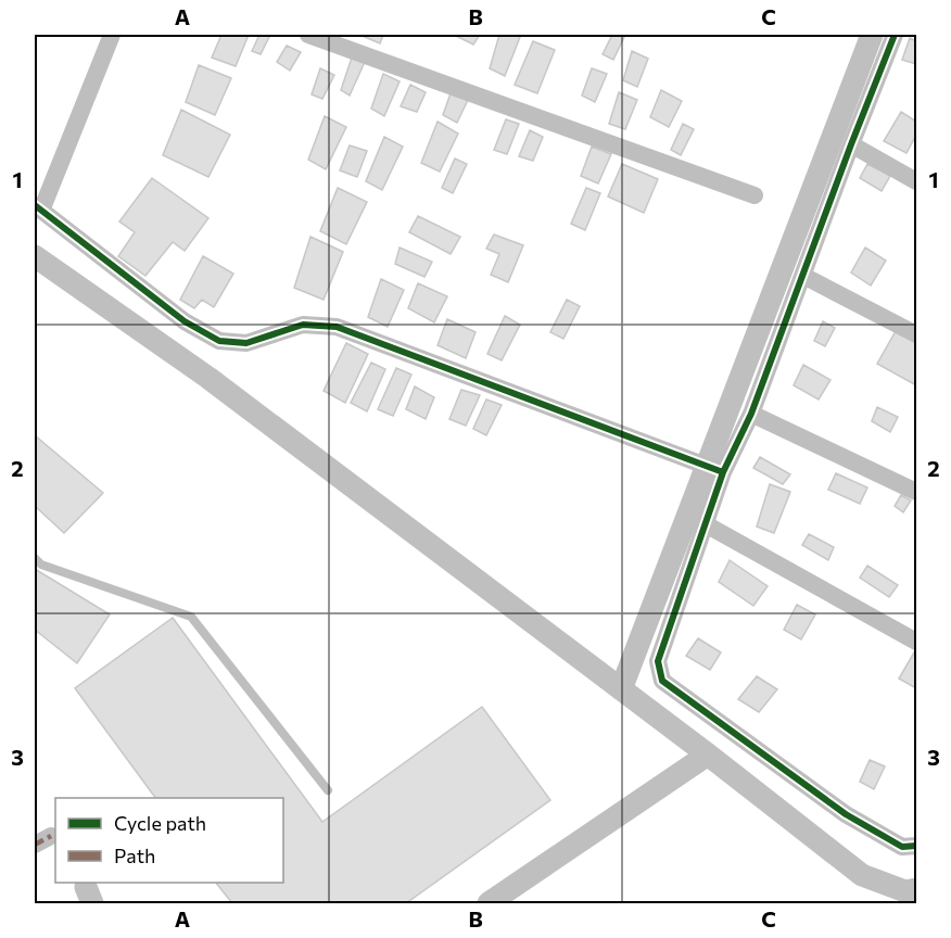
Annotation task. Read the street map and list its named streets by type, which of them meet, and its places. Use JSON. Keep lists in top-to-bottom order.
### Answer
{
  "legend": ["Cycle path", "Path"],
  "grid": {
    "columns": ["A", "B", "C"],
    "rows": ["1", "2", "3"]
  }
}
